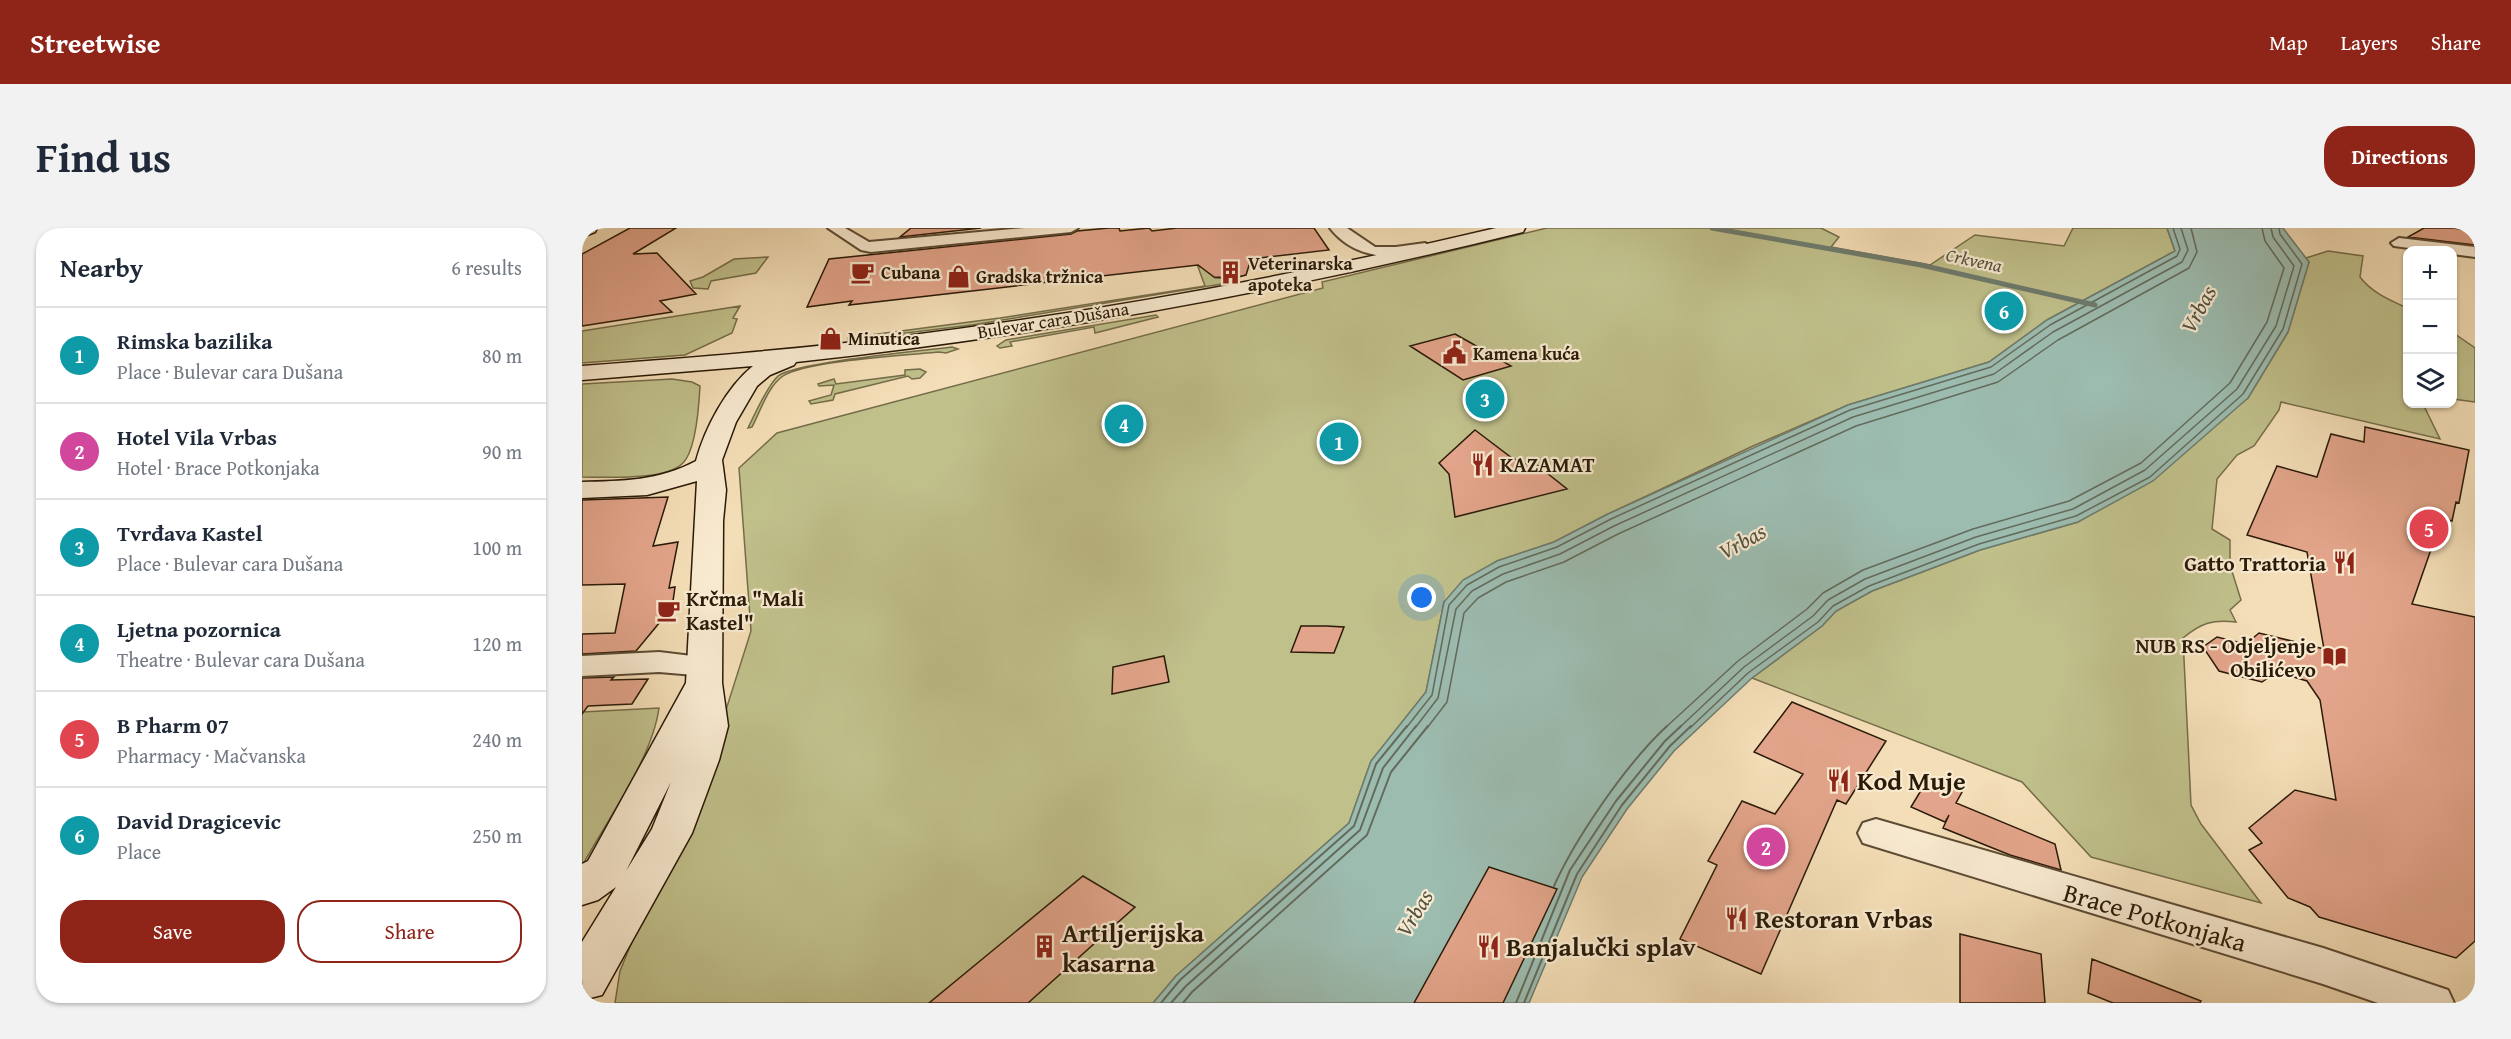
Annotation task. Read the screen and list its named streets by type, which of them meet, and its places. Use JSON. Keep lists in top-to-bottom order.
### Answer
{
  "streets": {
    "street": ["Bulevar cara Dušana", "Brace Potkonjaka"]
  },
  "water": ["Crkvena", "Vrbas"],
  "places": {
    "cafe": ["Cubana", "Krčma \"Mali Kastel\""],
    "building": ["Veterinarska apoteka", "Artiljerijska kasarna"],
    "shop": ["Gradska tržnica", "Minutica"],
    "public building": ["Kamena kuća"],
    "restaurant": [
      "KAZAMAT",
      "Gatto Trattoria",
      "Kod Muje",
      "Restoran Vrbas",
      "Banjalučki splav"
    ],
    "library": ["NUB RS - Odjeljenje Obilićevo"]
  },
  "page": {
    "header": "Streetwise",
    "nav": ["Map", "Layers", "Share"],
    "title": "Find us",
    "buttons": [
      "Directions",
      ["Save", "Share"]
    ],
    "heading": ["Nearby", "6 results"],
    "map_buttons": ["+", "−"],
    "pins": [
      "6",
      "3",
      "4",
      "1",
      "5",
      "2"
    ],
    "list": [
      {
        "mark": "1",
        "name": "Rimska bazilika",
        "note": "Place · Bulevar cara Dušana",
        "value": "80 m"
      },
      {
        "mark": "2",
        "name": "Hotel Vila Vrbas",
        "note": "Hotel · Brace Potkonjaka",
        "value": "90 m"
      },
      {
        "mark": "3",
        "name": "Tvrđava Kastel",
        "note": "Place · Bulevar cara Dušana",
        "value": "100 m"
      },
      {
        "mark": "4",
        "name": "Ljetna pozornica",
        "note": "Theatre · Bulevar cara Dušana",
        "value": "120 m"
      },
      {
        "mark": "5",
        "name": "B Pharm 07",
        "note": "Pharmacy · Mačvanska",
        "value": "240 m"
      },
      {
        "mark": "6",
        "name": "David Dragicevic",
        "note": "Place",
        "value": "250 m"
      }
    ]
  }
}
